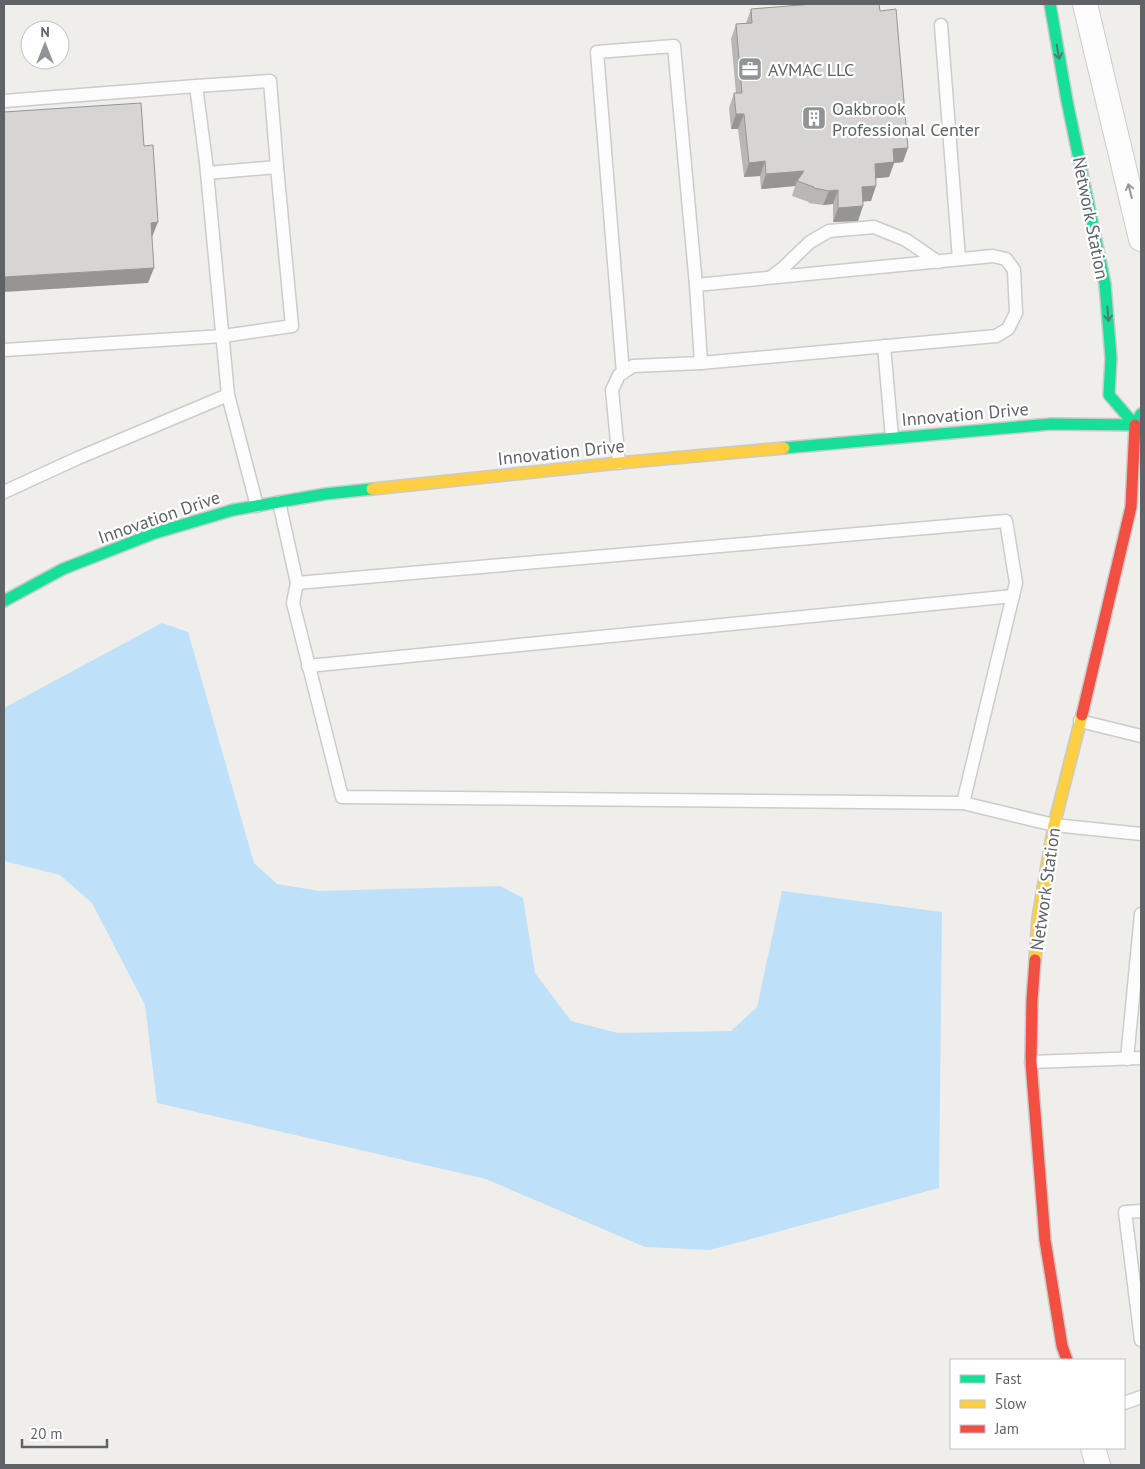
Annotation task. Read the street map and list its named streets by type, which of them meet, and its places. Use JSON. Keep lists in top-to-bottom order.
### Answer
{
  "streets": {
    "street": ["Network Station", "Innovation Drive"]
  },
  "crossings": [
    ["Network Station", "Innovation Drive"]
  ],
  "places": {
    "office": ["AVMAC LLC"],
    "building": ["Oakbrook Professional Center"]
  },
  "legend": ["Fast", "Slow", "Jam"],
  "scale_bar": "20 m",
  "north": "top"
}
